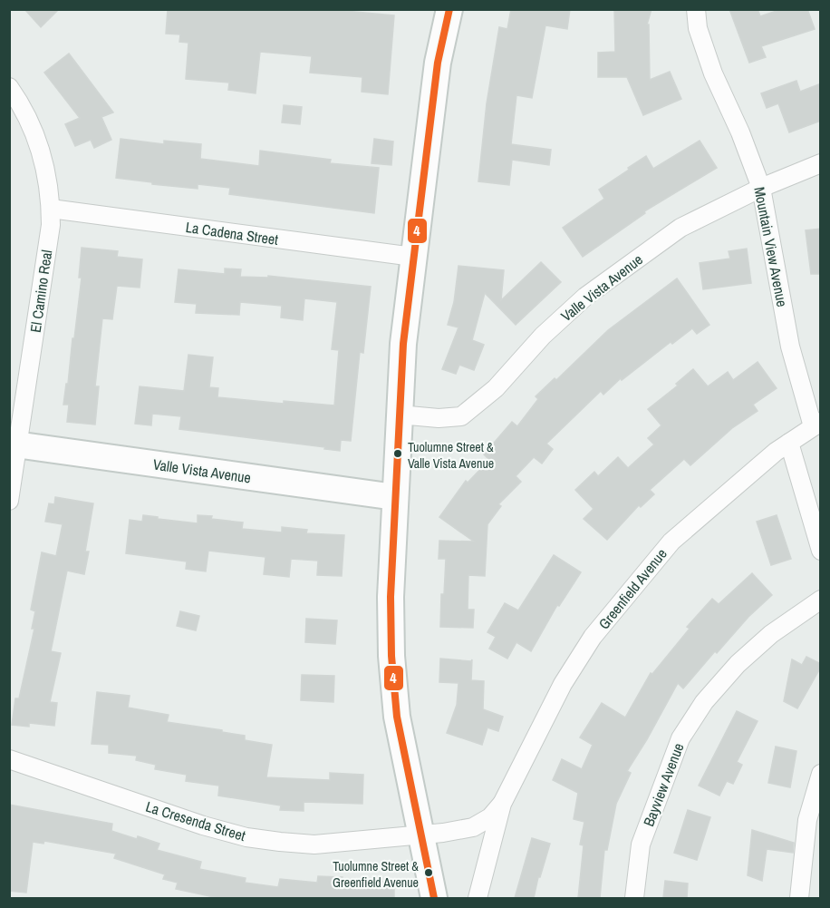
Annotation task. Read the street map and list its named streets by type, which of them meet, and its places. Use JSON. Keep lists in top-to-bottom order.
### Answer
{
  "streets": {
    "main road": ["Valle Vista Avenue"],
    "street": [
      "La Cadena Street",
      "Mountain View Avenue",
      "El Camino Real",
      "Greenfield Avenue",
      "Bayview Avenue",
      "La Cresenda Street"
    ]
  },
  "crossings": [
    ["La Cadena Street", "El Camino Real"],
    ["Mountain View Avenue", "Valle Vista Avenue"],
    ["Mountain View Avenue", "Greenfield Avenue"],
    ["Valle Vista Avenue", "El Camino Real"],
    ["Greenfield Avenue", "La Cresenda Street"]
  ],
  "places": ["Tuolumne Street & Valle Vista Avenue", "Tuolumne Street & Greenfield Avenue"],
  "lines": ["transit line 4"]
}
